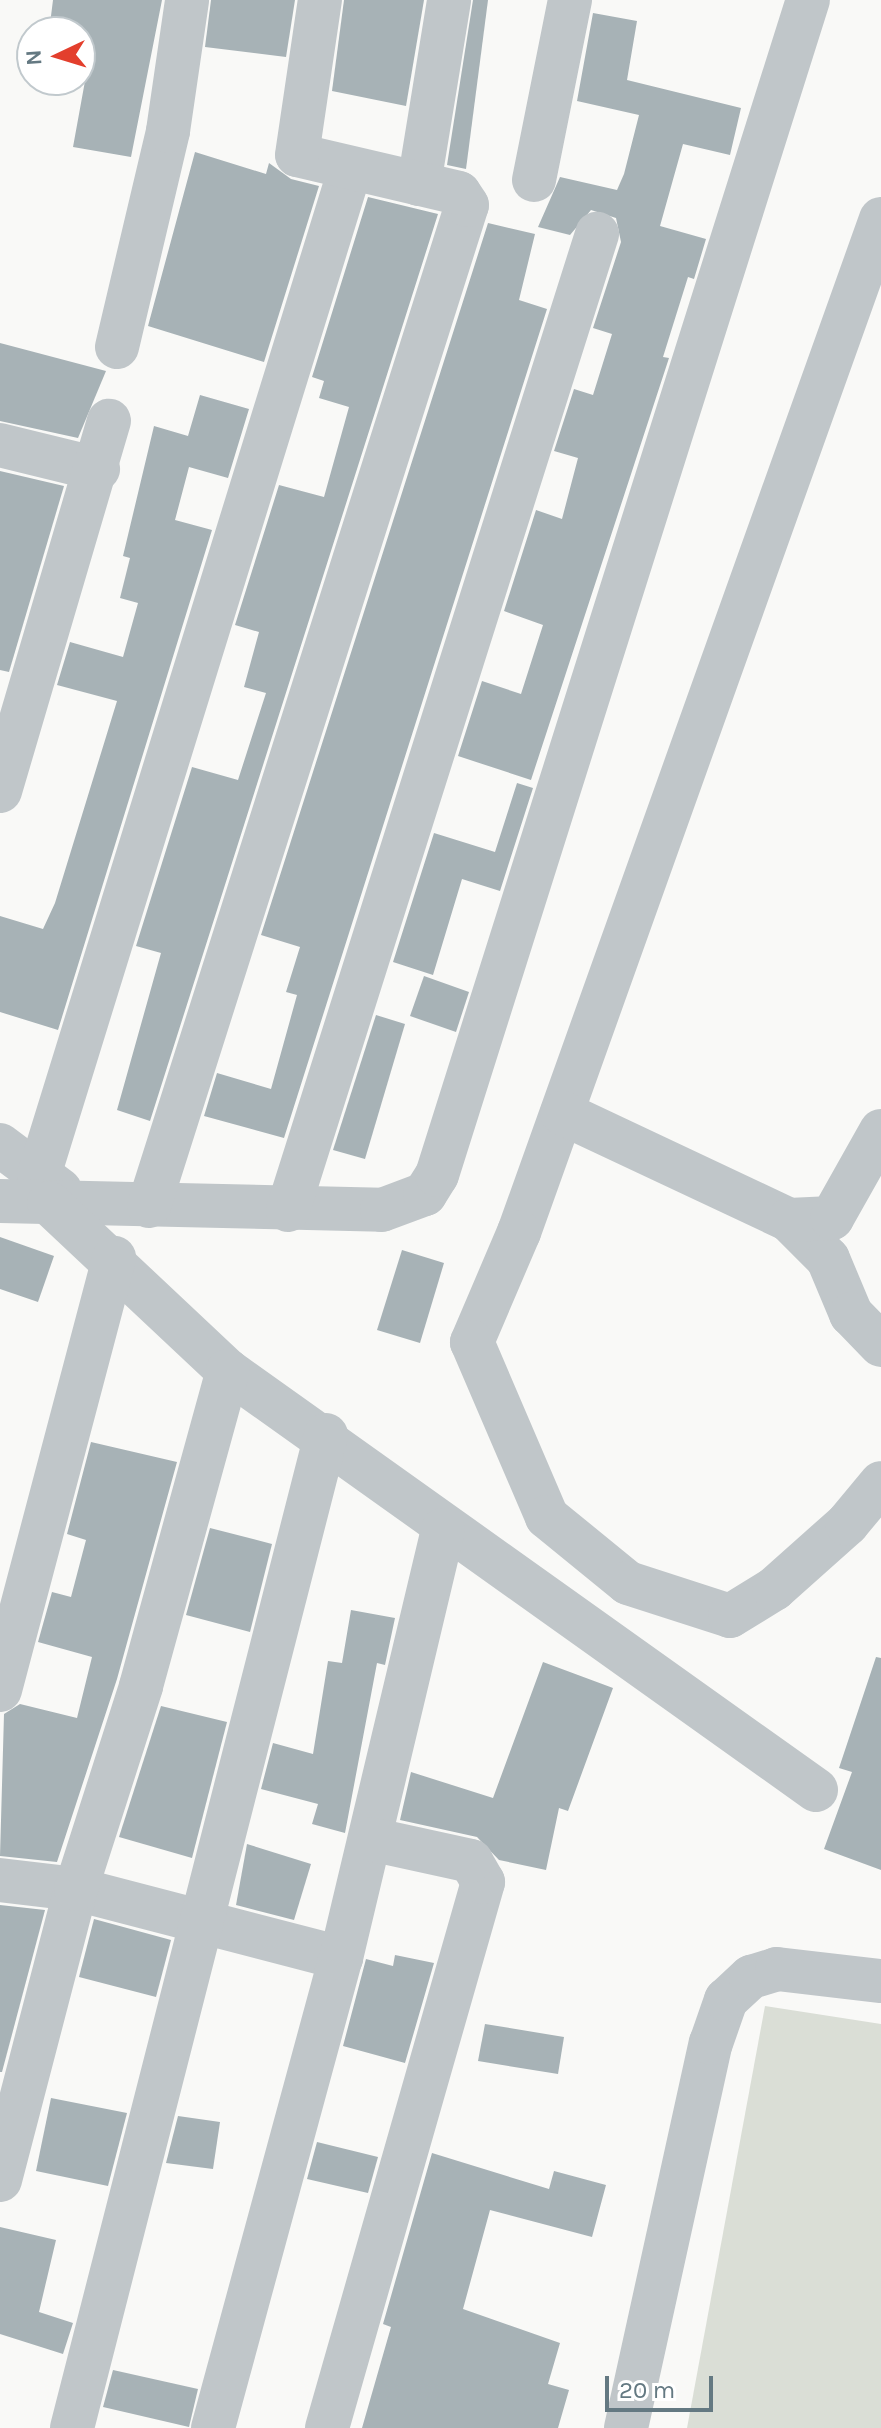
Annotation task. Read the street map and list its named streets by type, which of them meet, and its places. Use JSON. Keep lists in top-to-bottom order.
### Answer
{
  "scale_bar": "20 m",
  "north": "left"
}
